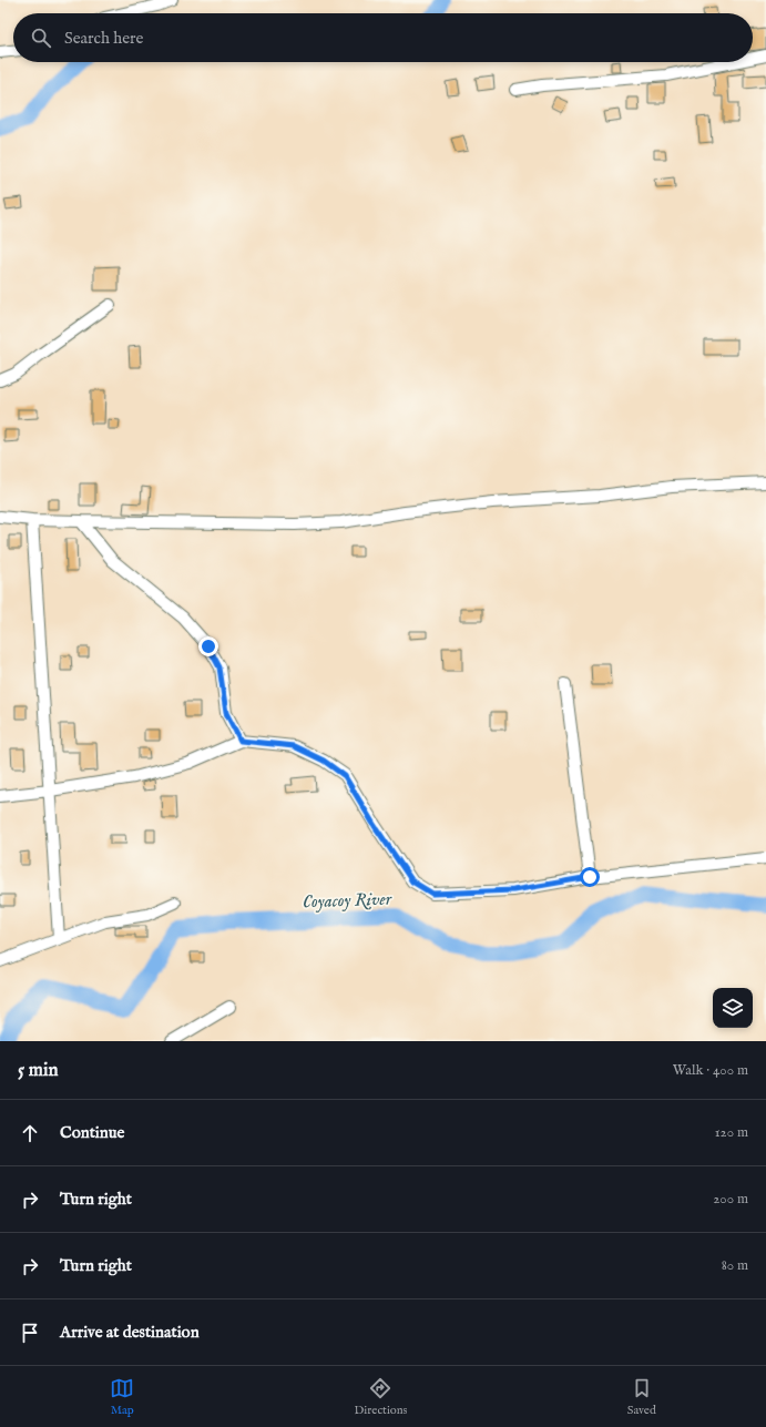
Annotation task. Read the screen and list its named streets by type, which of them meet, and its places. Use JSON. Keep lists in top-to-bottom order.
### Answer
{
  "water": ["Coyacoy River"],
  "page": {
    "search": "Search here",
    "heading": ["5 min", "Walk · 400 m"],
    "list": [
      ["Continue", "120 m"],
      ["Turn right", "200 m"],
      ["Turn right", "80 m"],
      "Arrive at destination"
    ],
    "nav": ["Map", "Directions", "Saved"]
  }
}
